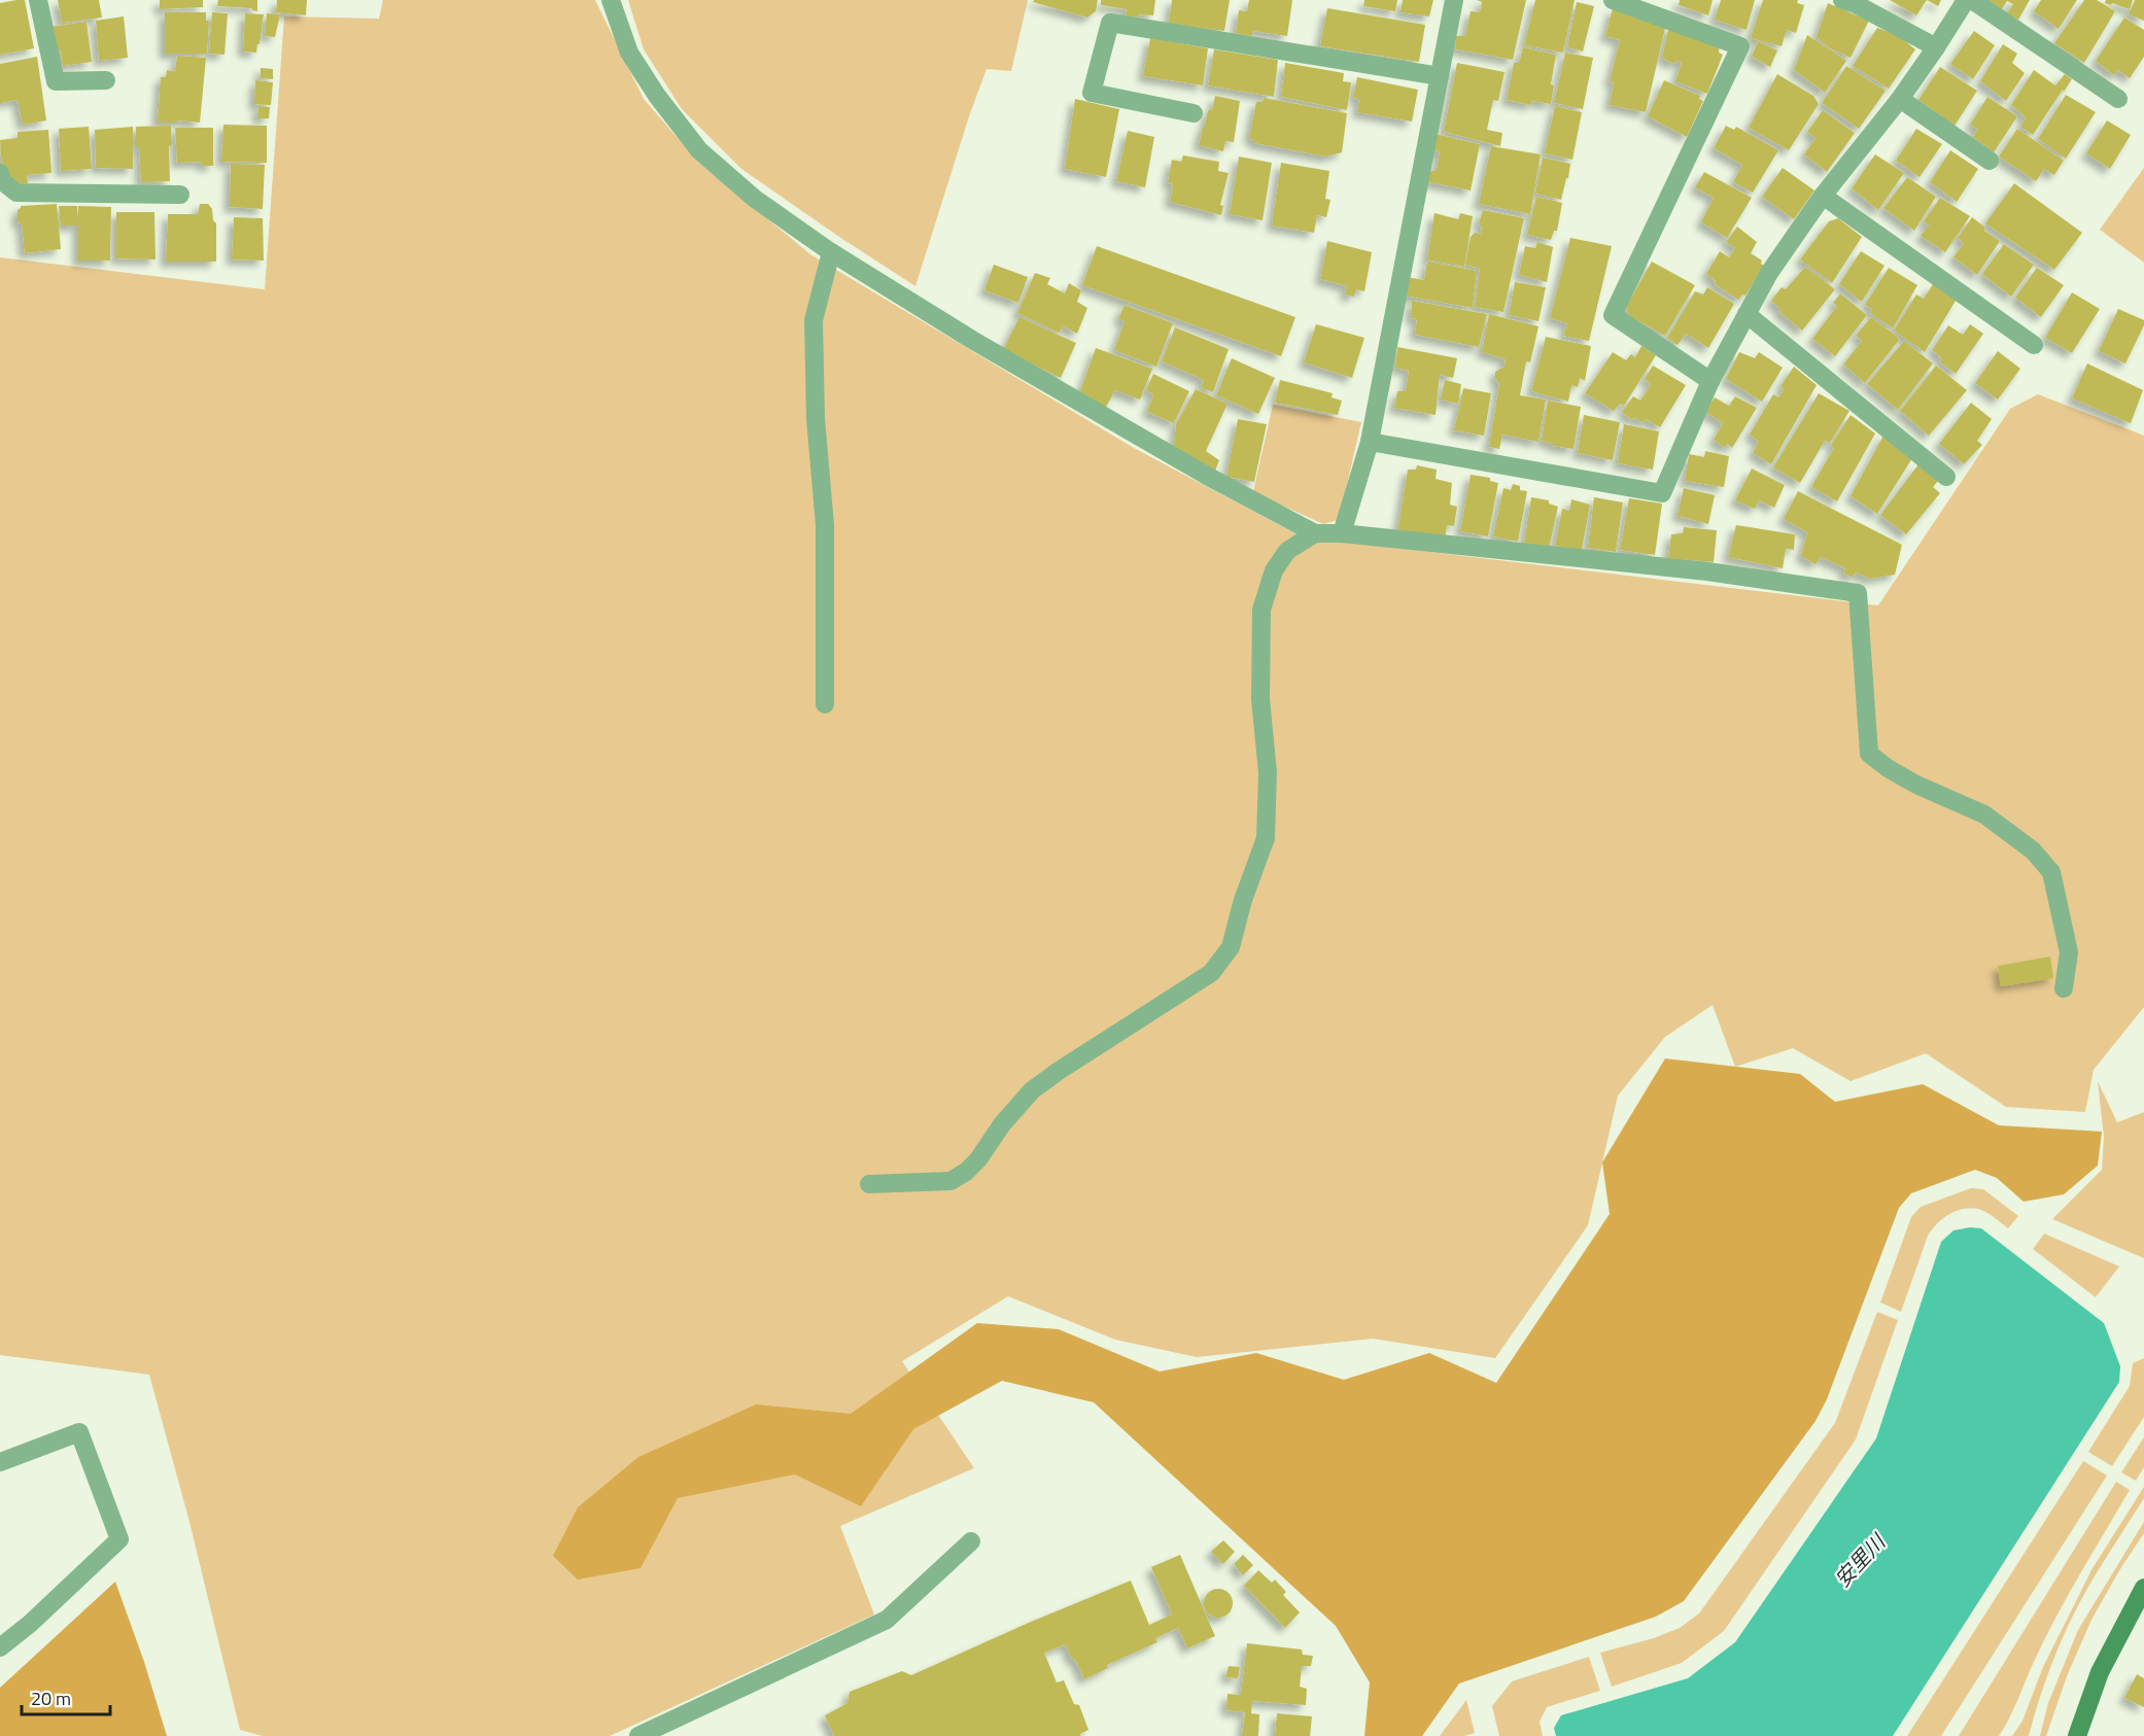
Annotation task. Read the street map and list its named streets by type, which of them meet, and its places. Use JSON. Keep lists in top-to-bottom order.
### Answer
{
  "water": ["安里川"],
  "scale_bar": "20 m"
}
